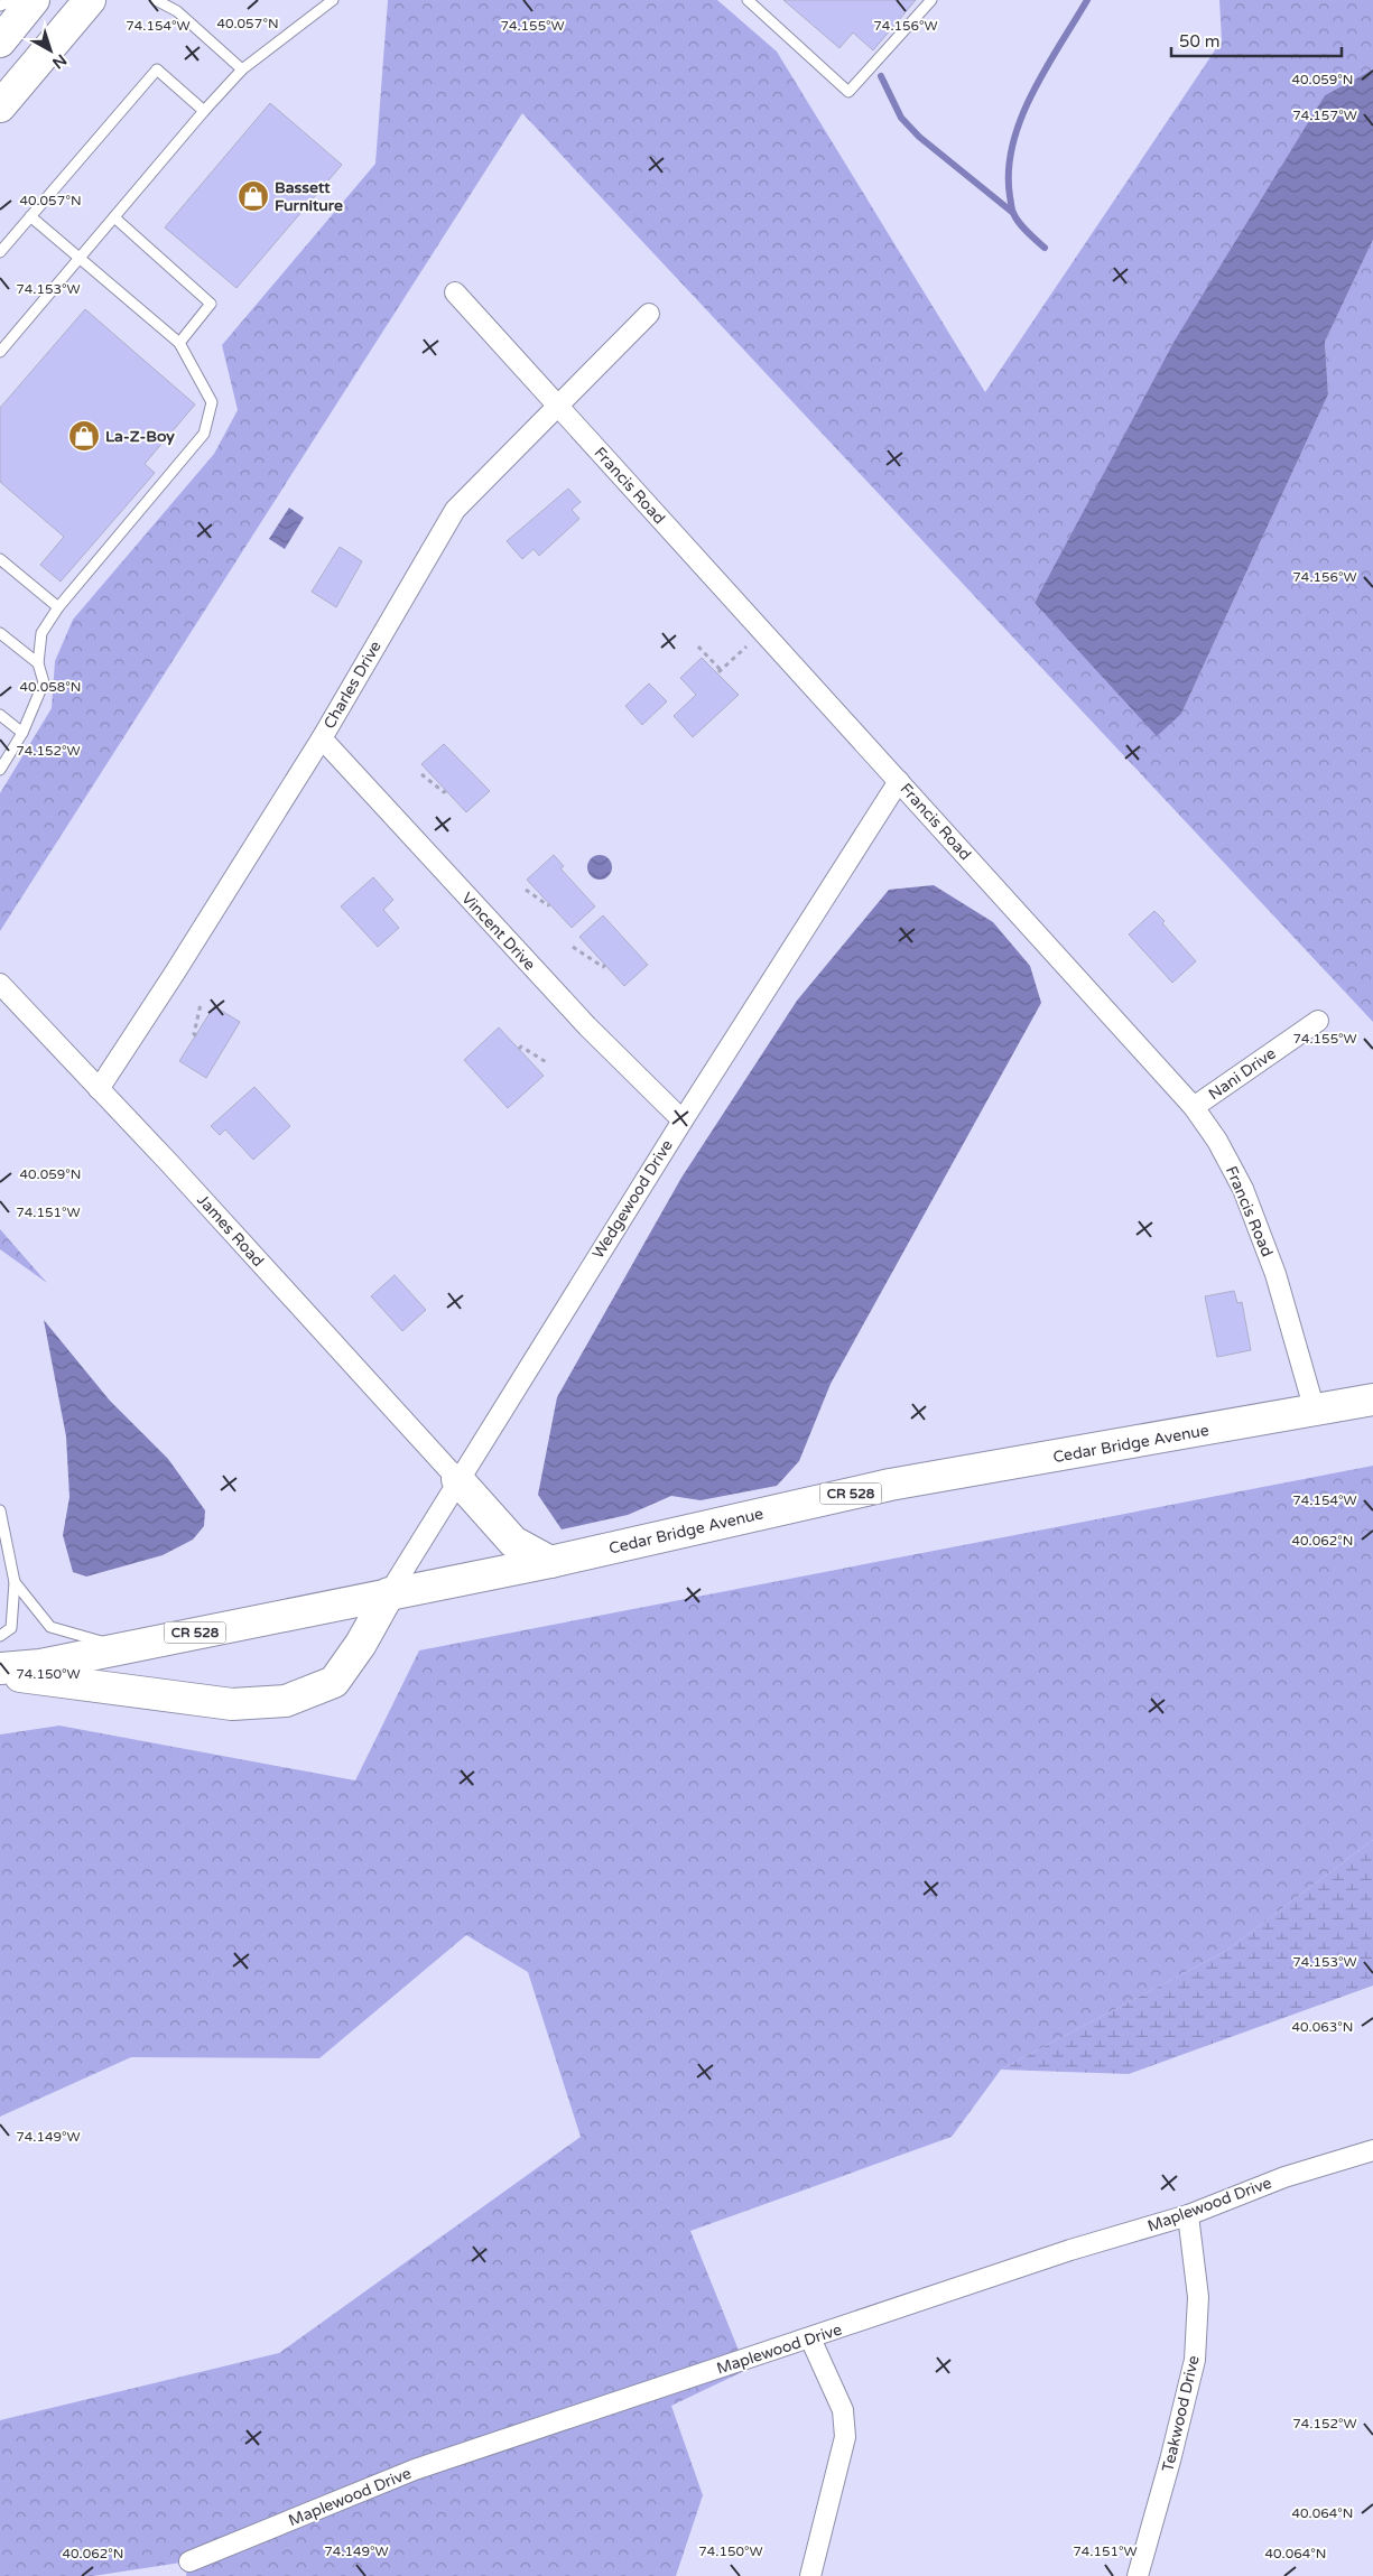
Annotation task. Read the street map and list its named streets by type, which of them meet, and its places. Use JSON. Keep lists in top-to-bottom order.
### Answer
{
  "streets": {
    "main road": ["Cedar Bridge Avenue", "CR 528"],
    "street": [
      "Francis Road",
      "Charles Drive",
      "Vincent Drive",
      "Nani Drive",
      "Wedgewood Drive",
      "James Road",
      "Maplewood Drive",
      "Teakwood Drive"
    ]
  },
  "crossings": [
    ["Francis Road", "Charles Drive"],
    ["Francis Road", "Nani Drive"],
    ["Francis Road", "Wedgewood Drive"],
    ["Francis Road", "Cedar Bridge Avenue"],
    ["Charles Drive", "Vincent Drive"],
    ["Charles Drive", "James Road"],
    ["Vincent Drive", "Wedgewood Drive"],
    ["Wedgewood Drive", "James Road"],
    ["Wedgewood Drive", "Cedar Bridge Avenue"],
    ["Maplewood Drive", "Teakwood Drive"]
  ],
  "places": {
    "shop": ["Bassett Furniture", "La-Z-Boy"]
  },
  "scale_bar": "50 m",
  "north": "bottom right",
  "coordinates": [
    "40.057°N",
    "74.154°W",
    "74.155°W",
    "74.156°W",
    "40.059°N",
    "74.157°W",
    "74.153°W",
    "40.058°N",
    "74.152°W",
    "74.151°W",
    "40.062°N",
    "74.150°W",
    "40.063°N",
    "74.149°W",
    "40.064°N"
  ]
}
